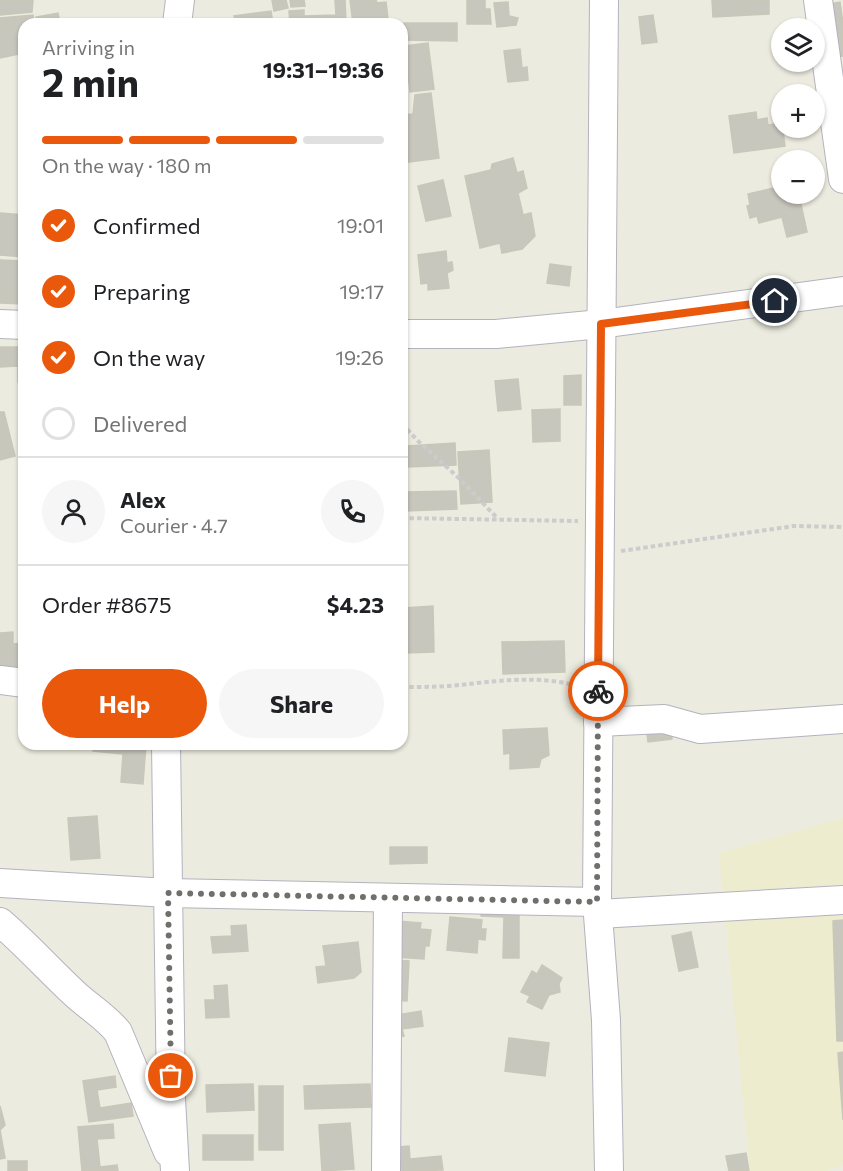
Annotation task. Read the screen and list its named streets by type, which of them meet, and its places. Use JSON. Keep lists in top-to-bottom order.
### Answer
{
  "page": {
    "map_buttons": ["+", "−"],
    "heading": ["2 min", "Arriving in", "19:31–19:36"],
    "panel": [
      "Alex",
      "Courier · 4.7",
      "Order #8675",
      "$4.23"
    ],
    "bar": "On the way · 180 m",
    "list": [
      ["Confirmed", "19:01"],
      ["Preparing", "19:17"],
      ["On the way", "19:26"],
      "Delivered"
    ],
    "buttons": ["Help", "Share"]
  }
}
